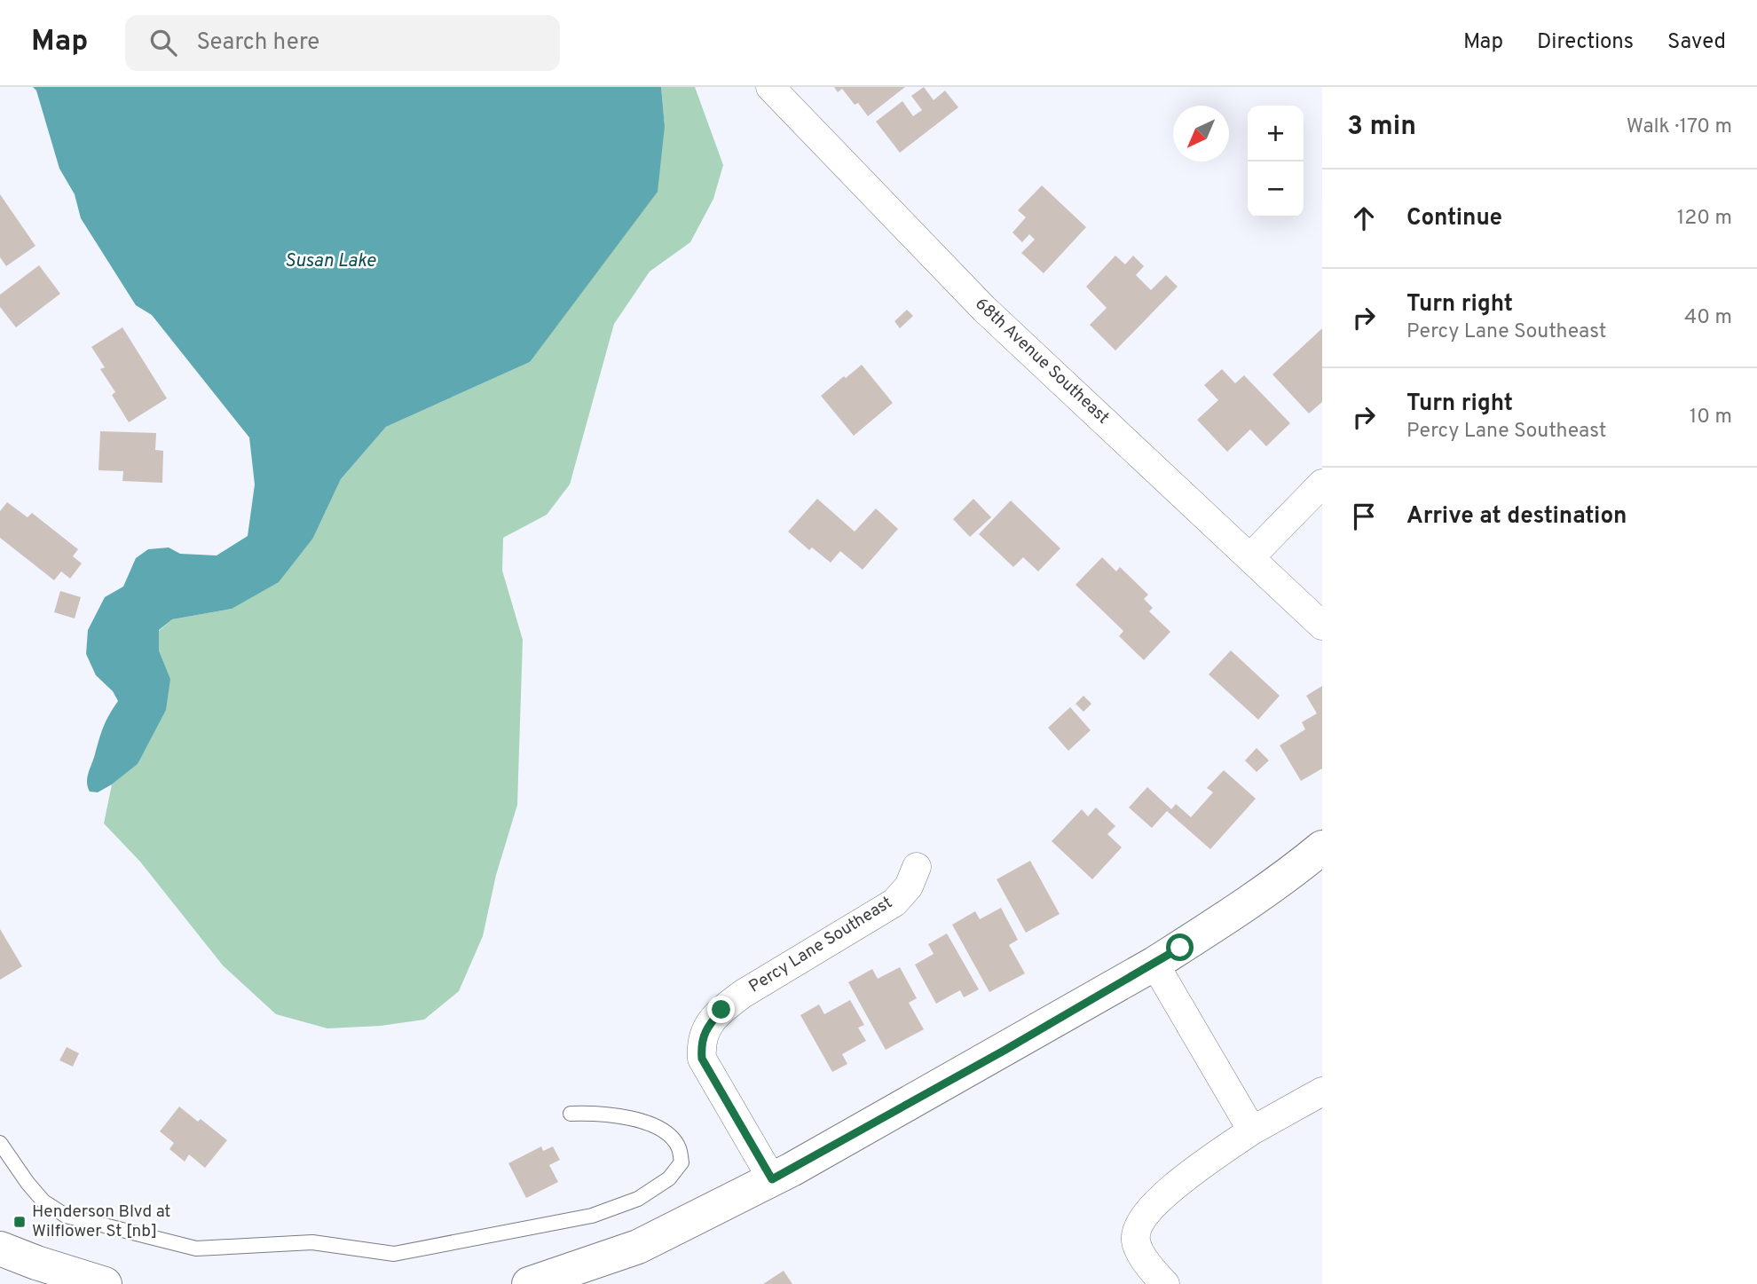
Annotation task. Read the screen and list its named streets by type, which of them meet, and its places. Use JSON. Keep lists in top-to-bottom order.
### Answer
{
  "streets": {
    "street": ["68th Avenue Southeast", "Percy Lane Southeast"]
  },
  "water": ["Susan Lake"],
  "places": {
    "transit": ["Henderson Blvd at Wilflower St [nb]"]
  },
  "north": "bottom left",
  "page": {
    "header": "Map",
    "search": "Search here",
    "nav": ["Map", "Directions", "Saved"],
    "heading": ["3 min", "Walk · 170 m"],
    "map_buttons": ["+", "−"],
    "list": [
      ["Continue", "120 m"],
      ["Turn right", "Percy Lane Southeast", "40 m"],
      ["Turn right", "Percy Lane Southeast", "10 m"],
      "Arrive at destination"
    ]
  }
}
